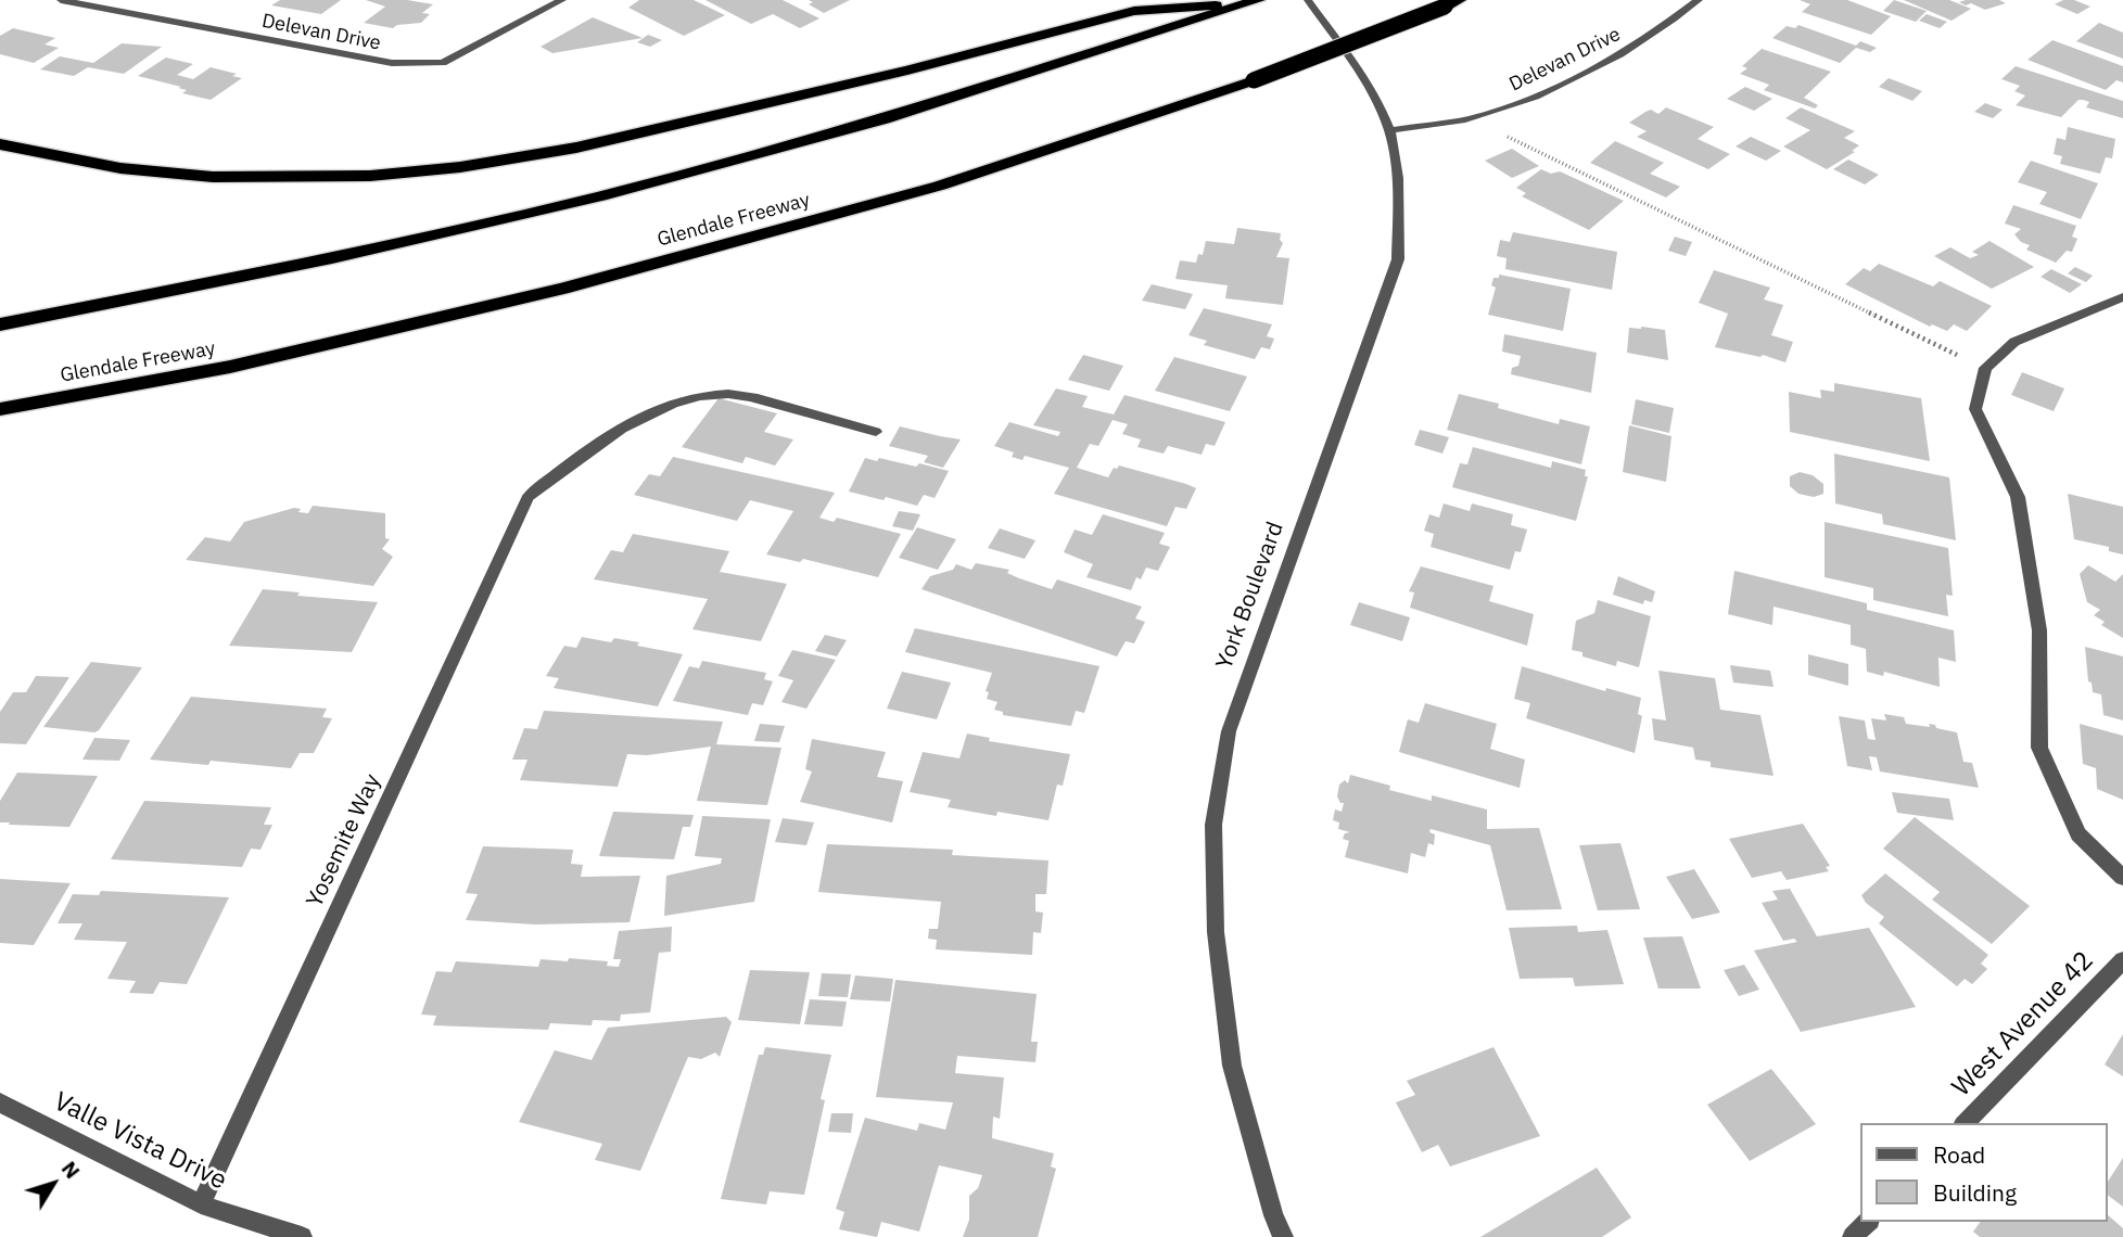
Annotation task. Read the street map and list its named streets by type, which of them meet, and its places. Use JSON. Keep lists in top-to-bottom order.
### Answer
{
  "streets": {
    "highway": ["Glendale Freeway"],
    "street": [
      "Delevan Drive",
      "York Boulevard",
      "Yosemite Way",
      "West Avenue 42",
      "Valle Vista Drive"
    ]
  },
  "crossings": [
    ["Delevan Drive", "York Boulevard"],
    ["Yosemite Way", "Valle Vista Drive"]
  ],
  "legend": ["Road", "Building"],
  "north": "top right"
}
